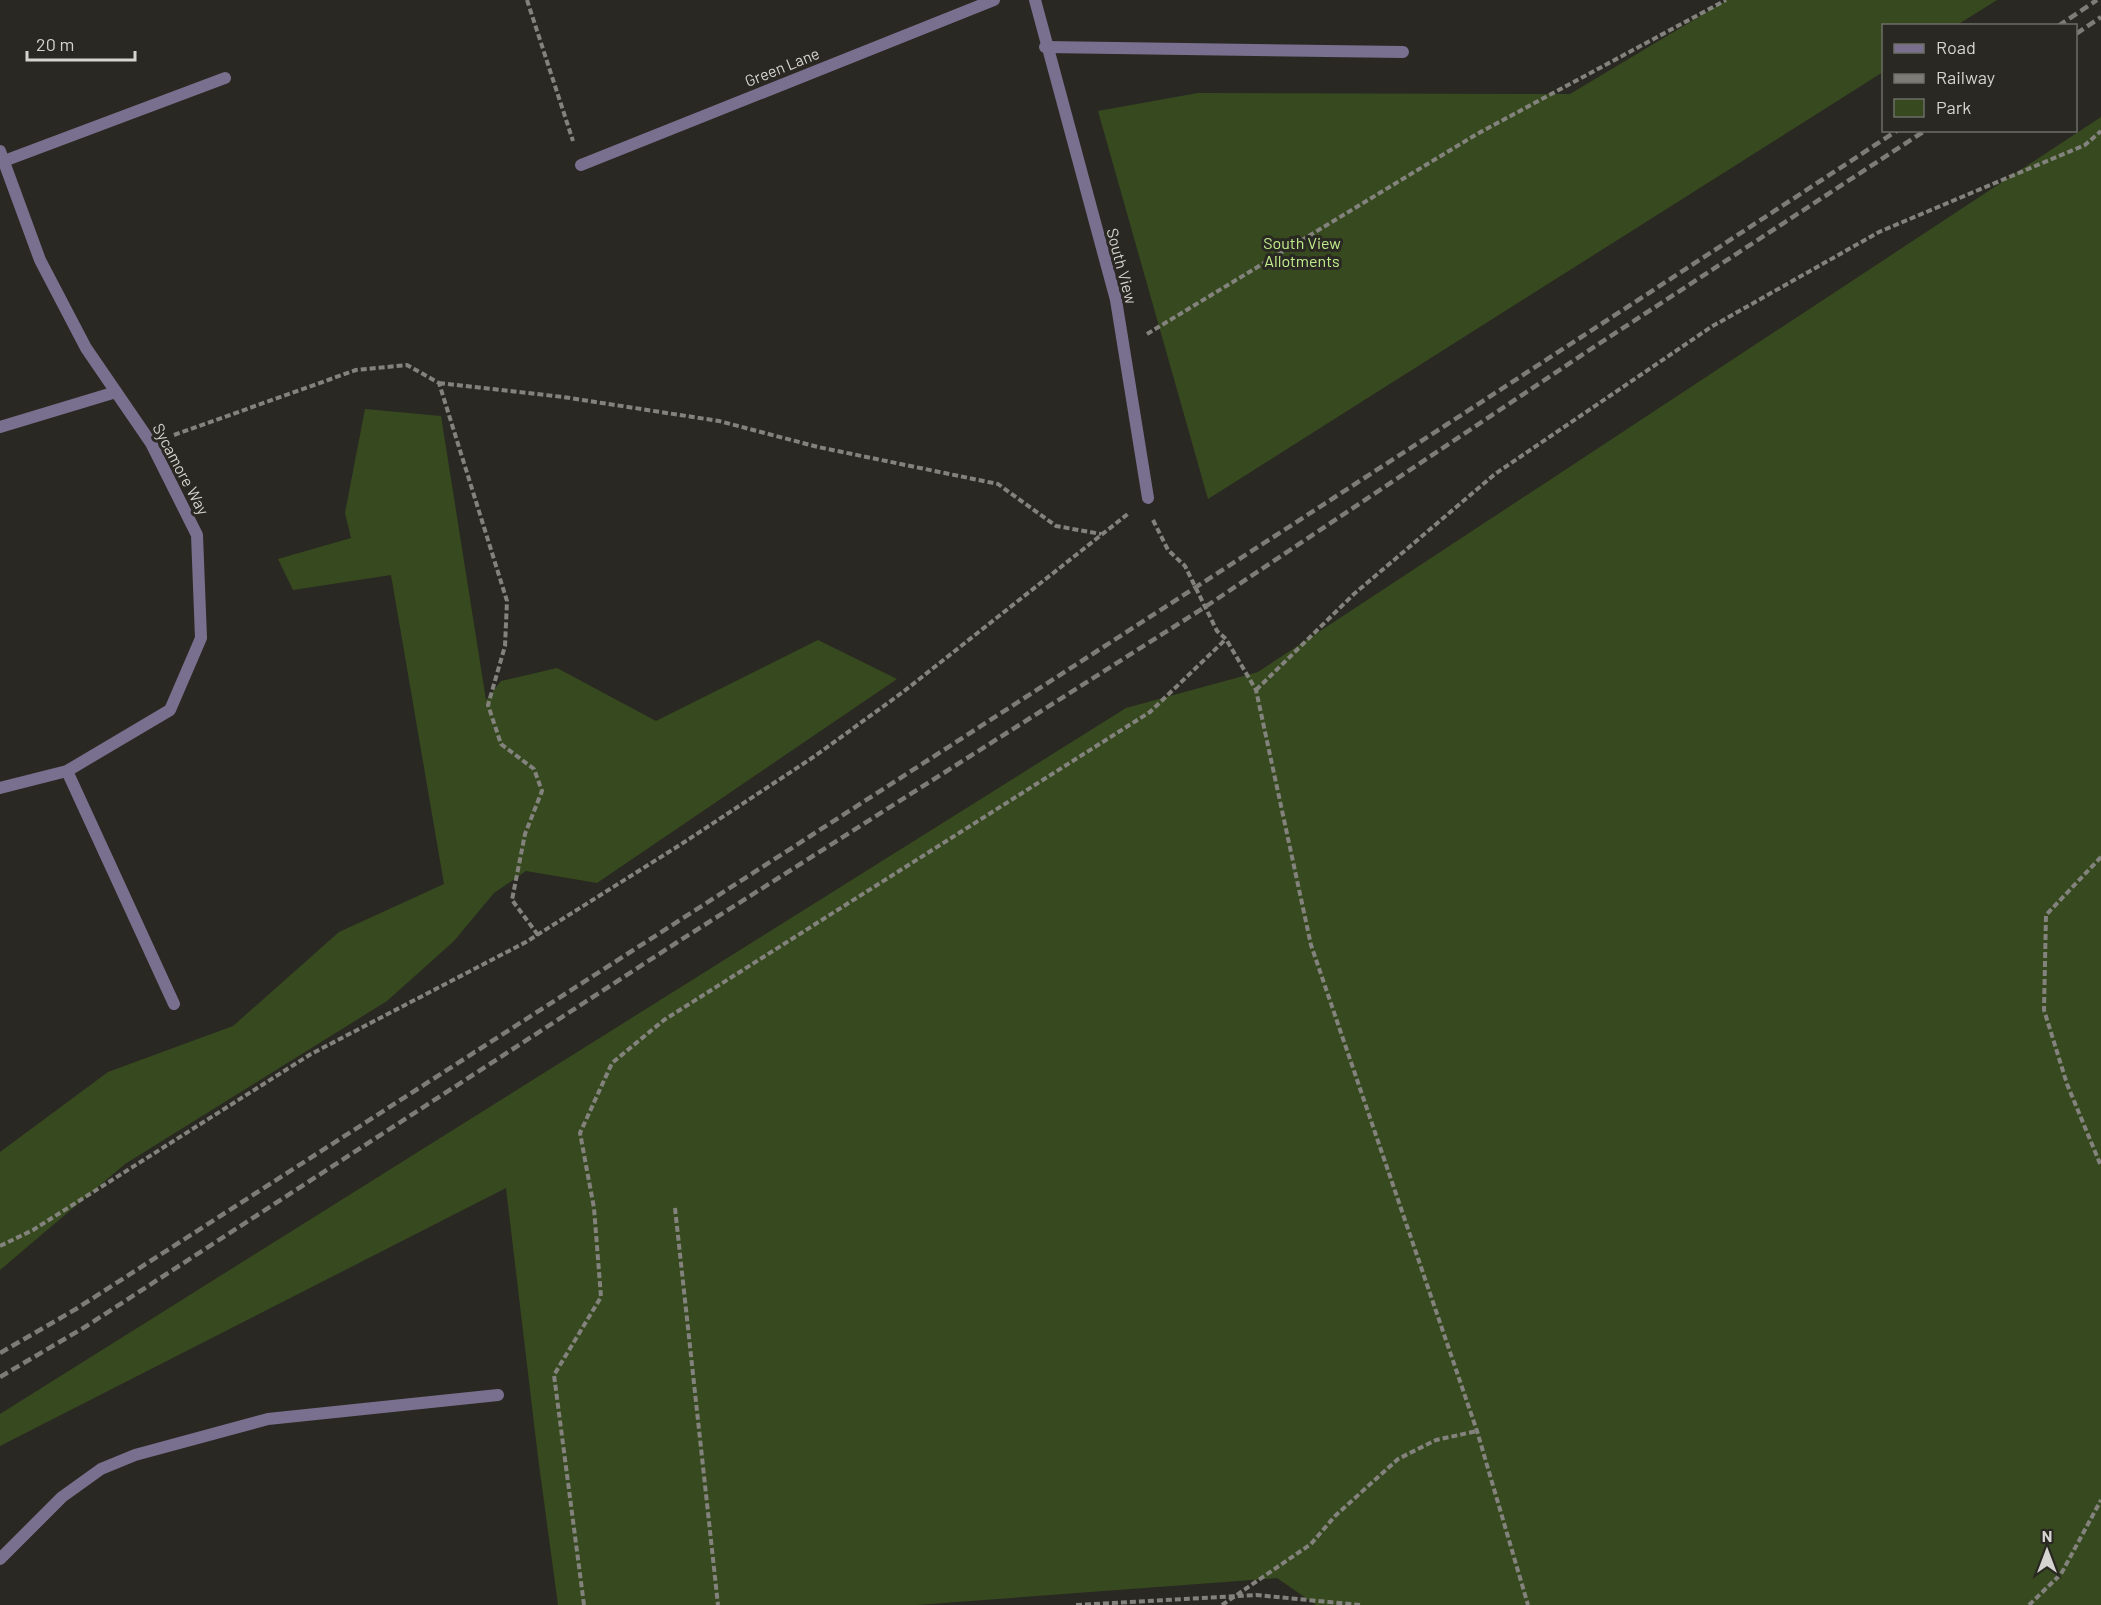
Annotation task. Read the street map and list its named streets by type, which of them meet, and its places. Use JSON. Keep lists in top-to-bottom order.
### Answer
{
  "streets": {
    "street": ["Green Lane", "South View", "Sycamore Way"]
  },
  "parks": ["South View Allotments"],
  "legend": ["Road", "Railway", "Park"],
  "scale_bar": "20 m",
  "north": "top"
}
